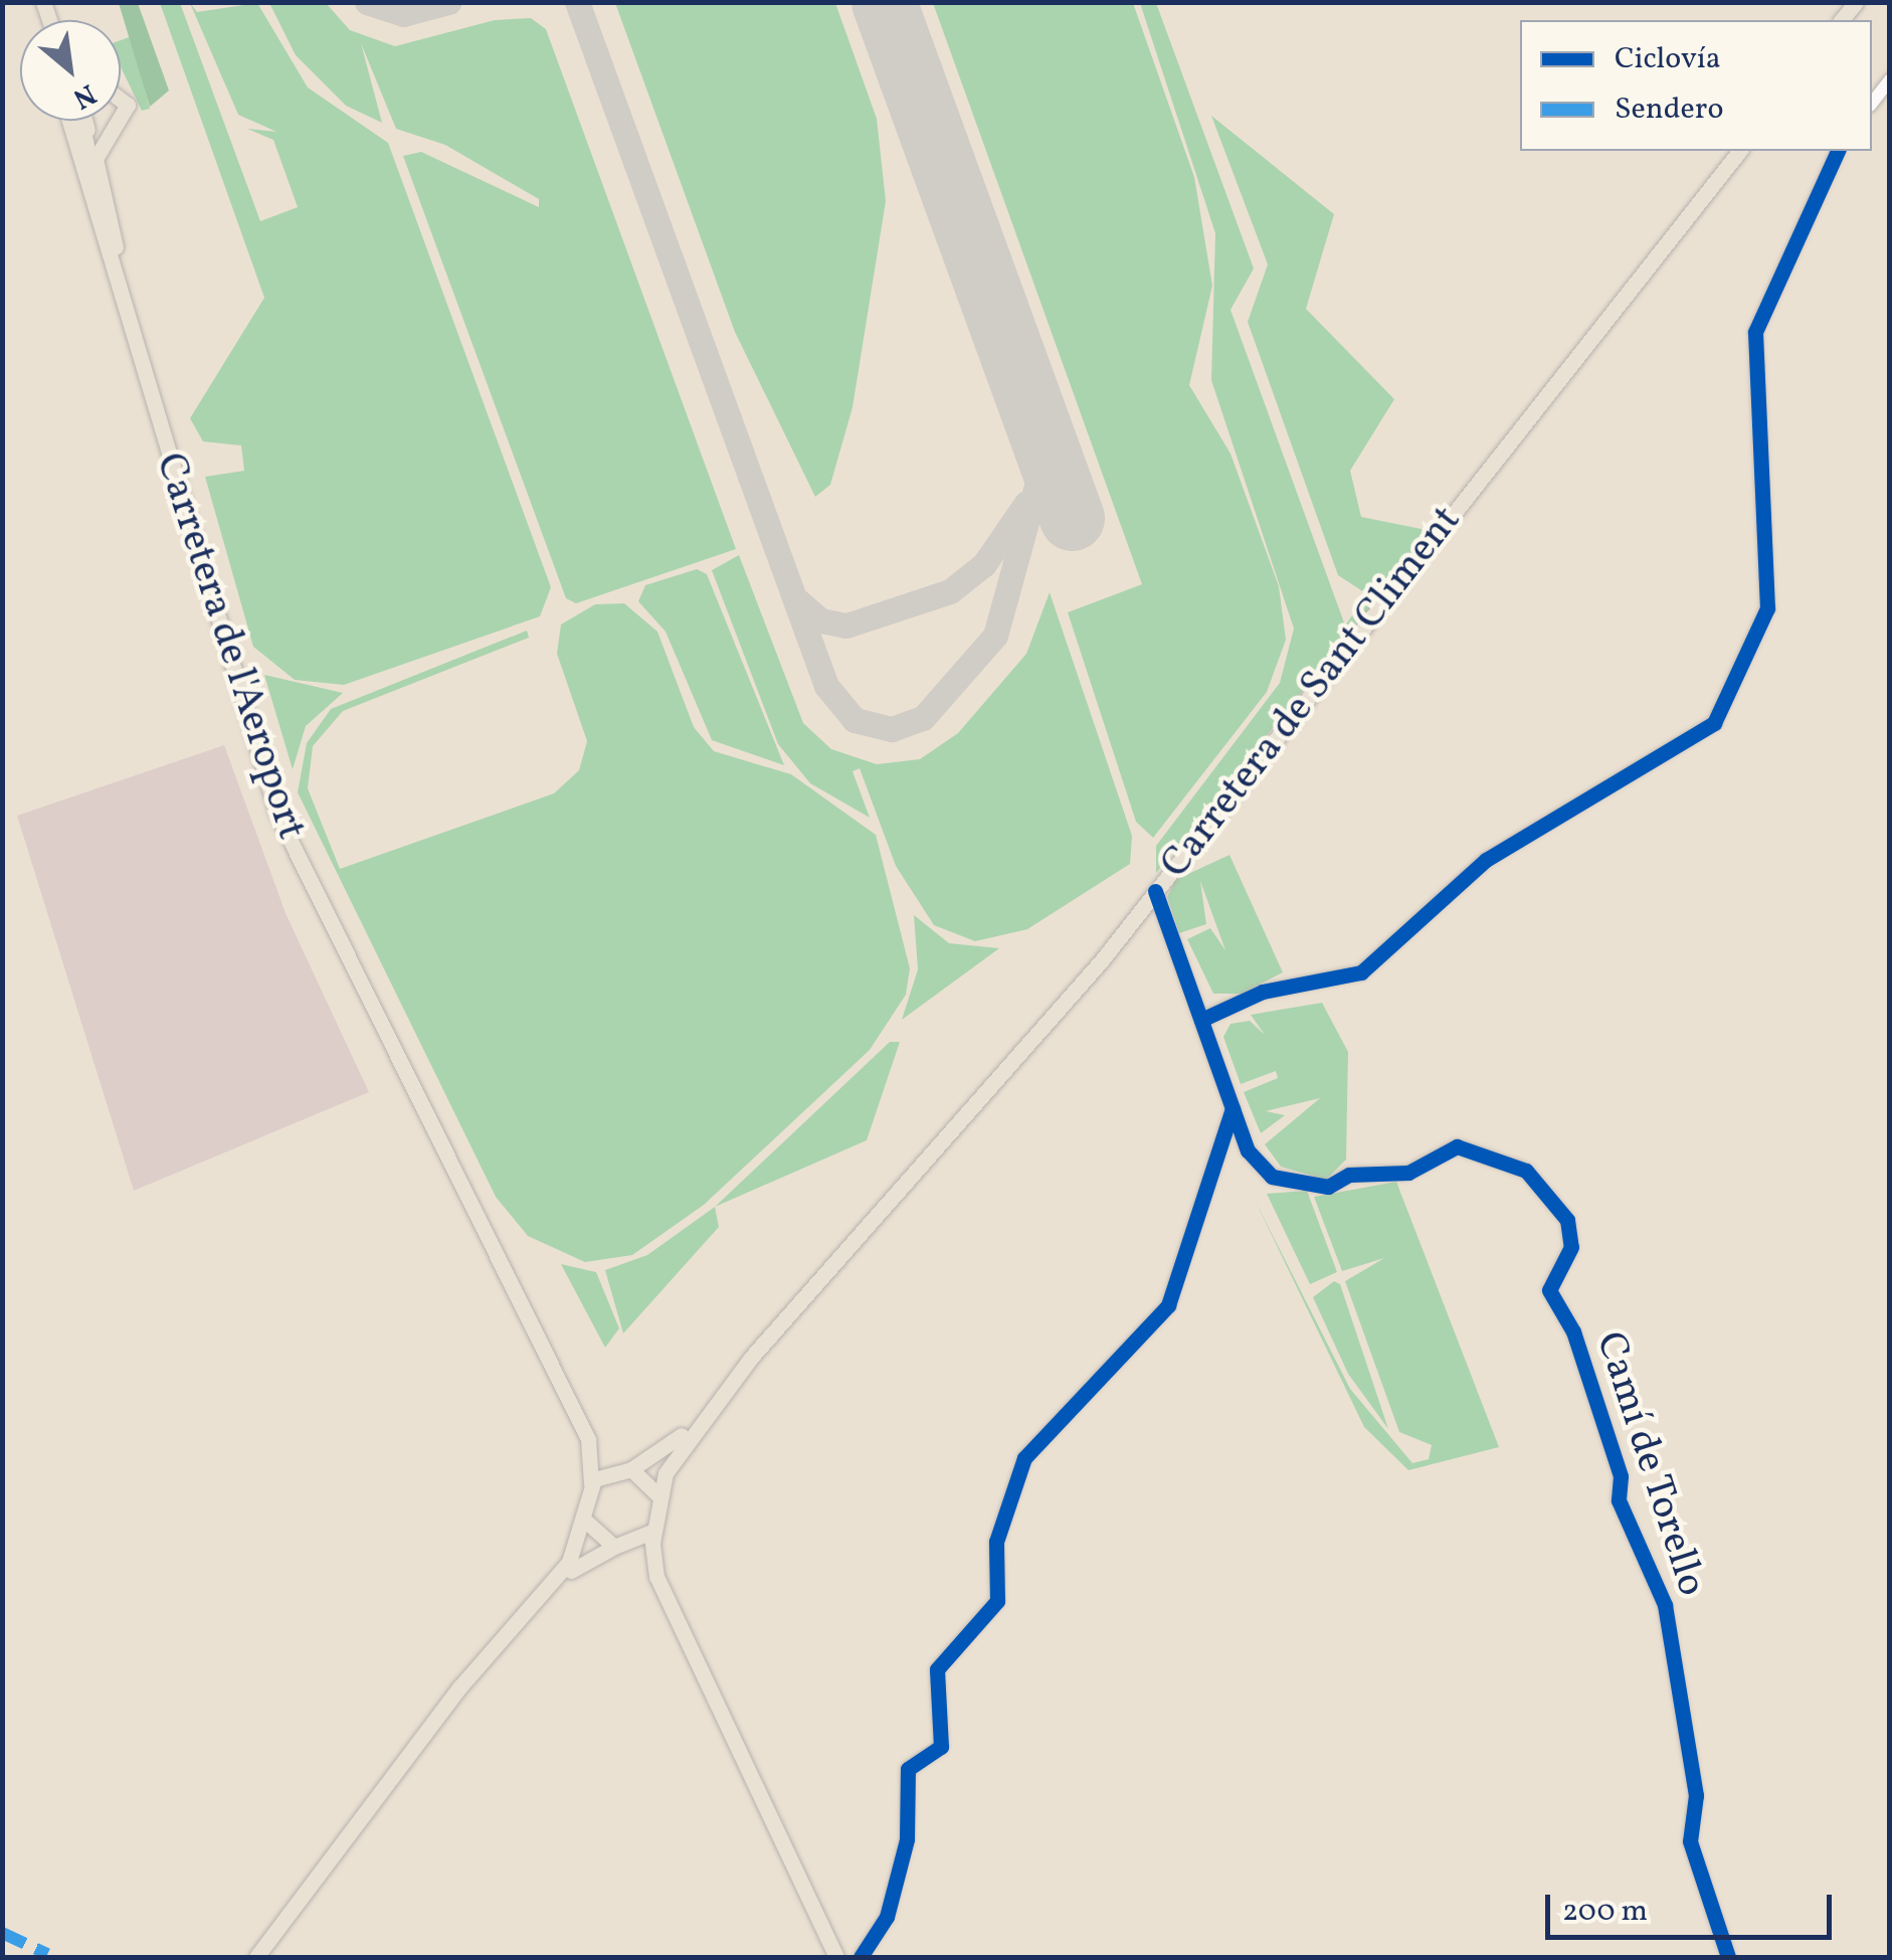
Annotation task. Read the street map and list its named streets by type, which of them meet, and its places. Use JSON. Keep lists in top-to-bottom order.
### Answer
{
  "streets": {
    "main road": ["Carretera de l'Aeroport", "Carretera de Sant Climent"],
    "street": ["Camí de Torello"]
  },
  "crossings": [
    ["Carretera de Sant Climent", "Camí de Torello"]
  ],
  "legend": ["Ciclovía", "Sendero"],
  "scale_bar": "200 m",
  "north": "bottom right"
}
